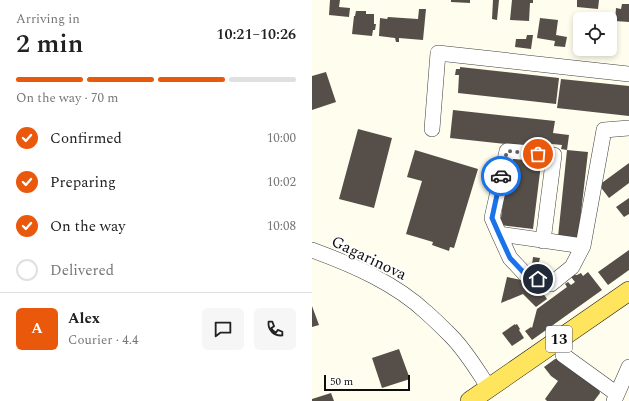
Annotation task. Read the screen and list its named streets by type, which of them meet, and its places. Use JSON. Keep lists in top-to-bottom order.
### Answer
{
  "streets": {
    "main road": ["13"],
    "street": ["Gagarinova"]
  },
  "crossings": [
    ["Gagarinova", "13"]
  ],
  "scale_bar": "50 m",
  "page": {
    "heading": ["2 min", "Arriving in", "10:21–10:26"],
    "panel": ["Alex", "Courier · 4.4"],
    "bar": "On the way · 70 m",
    "list": [
      ["Confirmed", "10:00"],
      ["Preparing", "10:02"],
      ["On the way", "10:08"],
      "Delivered"
    ],
    "round": "A",
    "scale": "50 m"
  }
}
